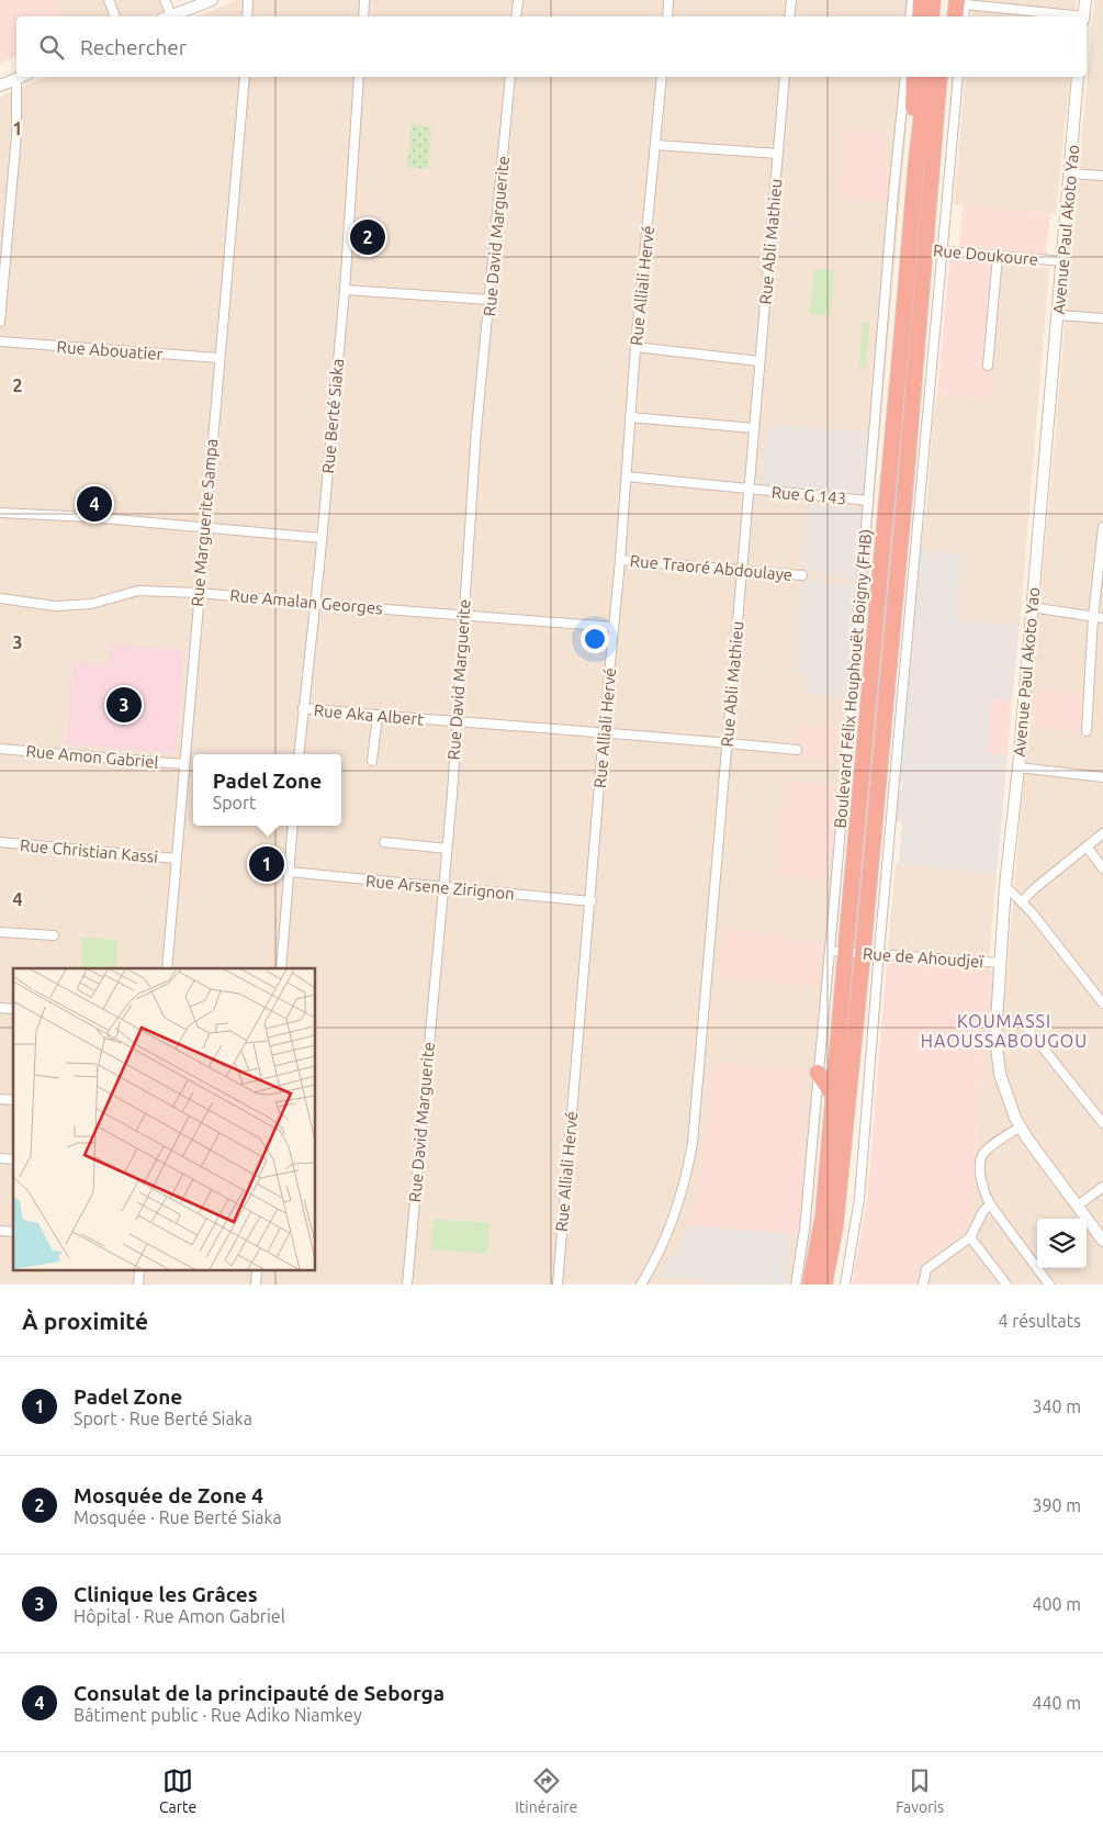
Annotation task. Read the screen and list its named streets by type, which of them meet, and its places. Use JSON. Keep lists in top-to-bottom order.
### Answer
{
  "streets": {
    "highway": ["Boulevard Félix Houphouët Boigny (FHB)"],
    "street": [
      "Avenue Paul Akoto Yao",
      "Rue David Marguerite",
      "Rue Abli Mathieu",
      "Rue Doukoure",
      "Rue Alliali Hervé",
      "Rue Abouatier",
      "Rue Berté Siaka",
      "Rue G 143",
      "Rue Marguerite Sampa",
      "Rue Traoré Abdoulaye",
      "Rue Amalan Georges",
      "Rue Aka Albert",
      "Rue Amon Gabriel",
      "Rue Christian Kassi",
      "Rue Arsene Zirignon",
      "Rue de Ahoudjeï"
    ]
  },
  "crossings": [
    ["Avenue Paul Akoto Yao", "Rue Doukoure"],
    ["Avenue Paul Akoto Yao", "Rue de Ahoudjeï"],
    ["Rue David Marguerite", "Rue Amalan Georges"],
    ["Rue David Marguerite", "Rue Aka Albert"],
    ["Rue David Marguerite", "Rue Arsene Zirignon"],
    ["Rue Abli Mathieu", "Rue G 143"],
    ["Rue Abli Mathieu", "Rue Traoré Abdoulaye"],
    ["Rue Abli Mathieu", "Rue Aka Albert"],
    ["Rue Doukoure", "Boulevard Félix Houphouët Boigny (FHB)"],
    ["Rue Alliali Hervé", "Rue G 143"],
    ["Rue Alliali Hervé", "Rue Traoré Abdoulaye"],
    ["Rue Alliali Hervé", "Rue Amalan Georges"],
    ["Rue Alliali Hervé", "Rue Aka Albert"],
    ["Rue Alliali Hervé", "Rue Arsene Zirignon"],
    ["Rue Abouatier", "Rue Marguerite Sampa"],
    ["Rue Berté Siaka", "Rue Amalan Georges"],
    ["Rue Berté Siaka", "Rue Aka Albert"],
    ["Rue Marguerite Sampa", "Rue Amalan Georges"],
    ["Rue Marguerite Sampa", "Rue Amon Gabriel"],
    ["Rue Marguerite Sampa", "Rue Christian Kassi"],
    ["Boulevard Félix Houphouët Boigny (FHB)", "Rue de Ahoudjeï"]
  ],
  "districts": ["KOUMASSI HAOUSSABOUGOU"],
  "page": {
    "search": "Rechercher",
    "pins": [
      "2",
      "4",
      "3",
      "1"
    ],
    "popup": ["Padel Zone", "Sport"],
    "heading": ["À proximité", "4 résultats"],
    "list": [
      {
        "mark": "1",
        "name": "Padel Zone",
        "note": "Sport · Rue Berté Siaka",
        "value": "340 m"
      },
      {
        "mark": "2",
        "name": "Mosquée de Zone 4",
        "note": "Mosquée · Rue Berté Siaka",
        "value": "390 m"
      },
      {
        "mark": "3",
        "name": "Clinique les Grâces",
        "note": "Hôpital · Rue Amon Gabriel",
        "value": "400 m"
      },
      {
        "mark": "4",
        "name": "Consulat de la principauté de Seborga",
        "note": "Bâtiment public · Rue Adiko Niamkey",
        "value": "440 m"
      }
    ],
    "nav": ["Carte", "Itinéraire", "Favoris"]
  },
  "grid": {
    "rows": [
      "1",
      "2",
      "3",
      "4"
    ]
  }
}
